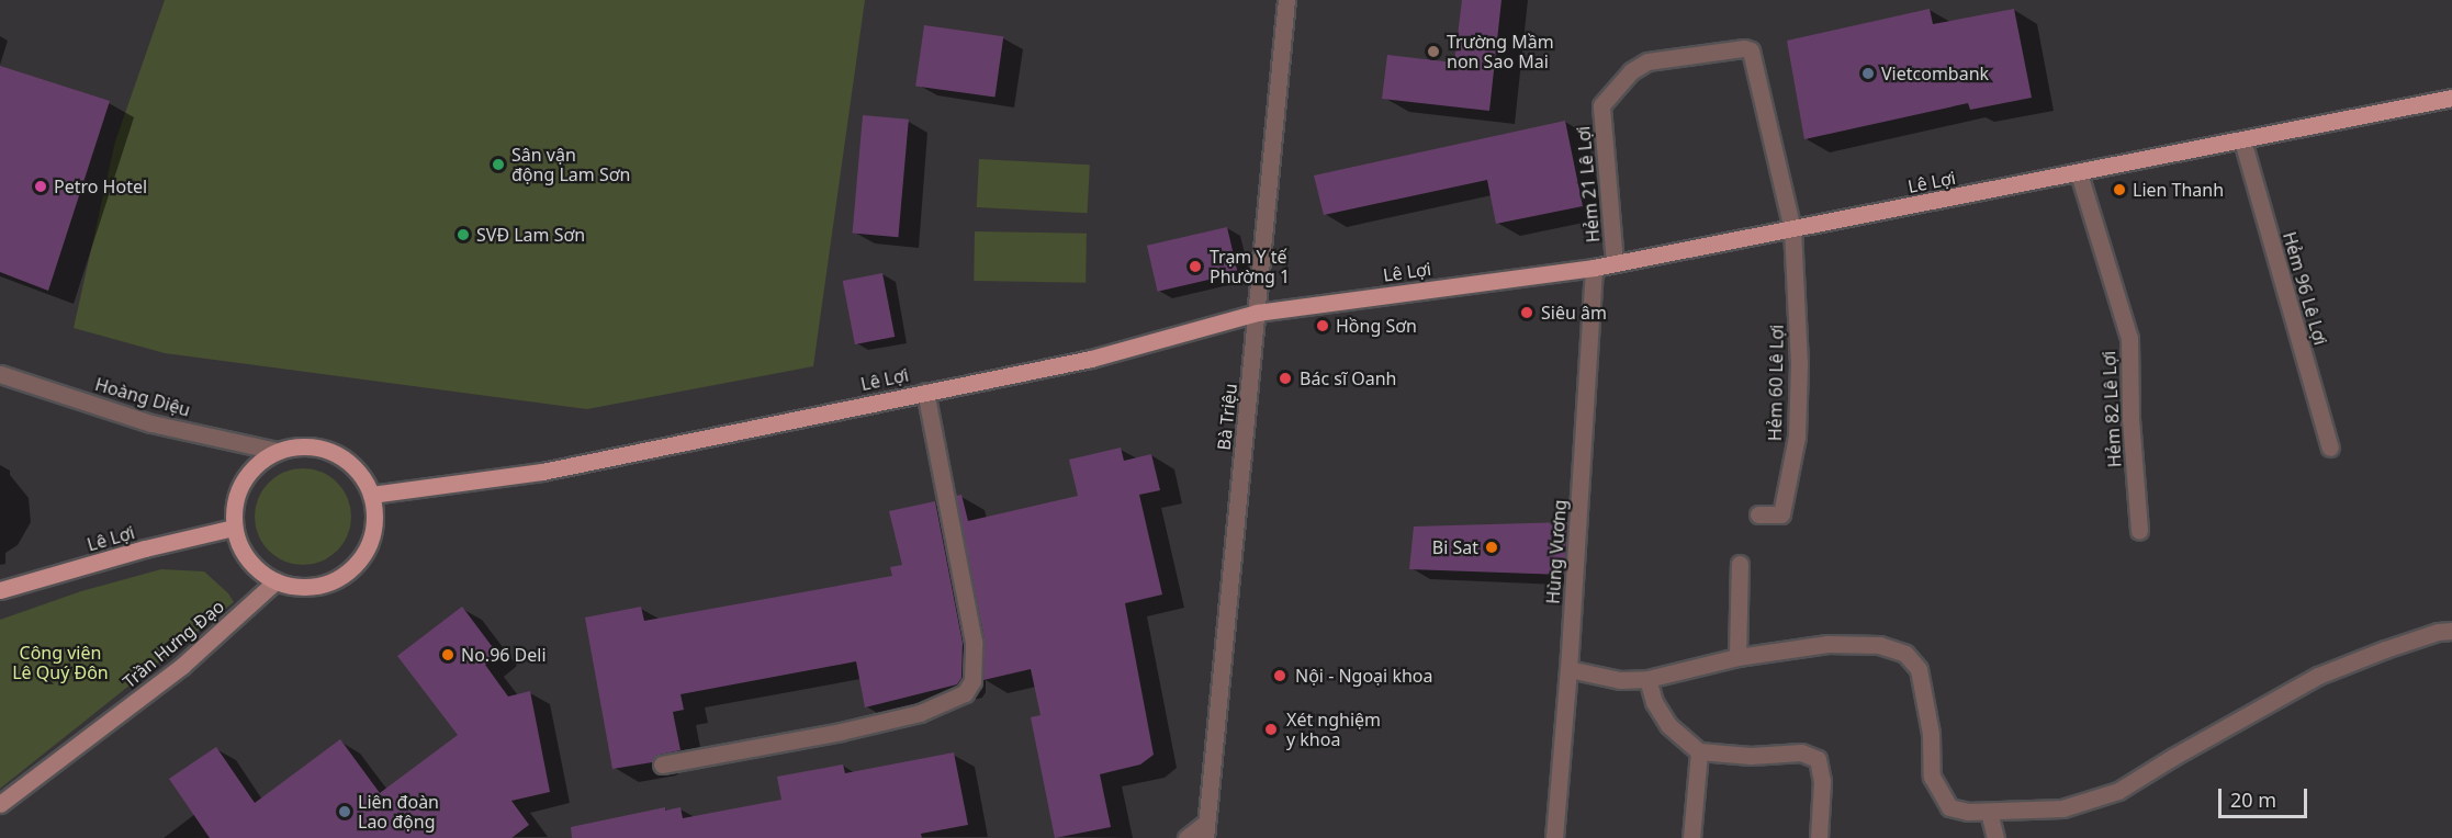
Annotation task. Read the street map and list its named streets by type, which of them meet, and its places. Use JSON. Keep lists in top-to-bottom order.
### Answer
{
  "streets": {
    "main road": ["Lê Lợi", "Trần Hưng Đạo"],
    "street": [
      "Hẻm 21 Lê Lợi",
      "Hẻm 96 Lê Lợi",
      "Hẻm 60 Lê Lợi",
      "Hoàng Diệu",
      "Hẻm 82 Lê Lợi",
      "Bà Triệu",
      "Hùng Vương"
    ]
  },
  "crossings": [
    ["Lê Lợi", "Hẻm 21 Lê Lợi"],
    ["Lê Lợi", "Hẻm 96 Lê Lợi"],
    ["Lê Lợi", "Hẻm 60 Lê Lợi"],
    ["Lê Lợi", "Hoàng Diệu"],
    ["Lê Lợi", "Hẻm 82 Lê Lợi"],
    ["Lê Lợi", "Bà Triệu"],
    ["Lê Lợi", "Hùng Vương"],
    ["Lê Lợi", "Trần Hưng Đạo"],
    ["Hẻm 21 Lê Lợi", "Hẻm 60 Lê Lợi"],
    ["Hoàng Diệu", "Trần Hưng Đạo"]
  ],
  "parks": ["Công viên Lê Quý Đôn"],
  "places": [
    "Trường Mầm non Sao Mai",
    "Vietcombank",
    "Sân vận động Lam Sơn",
    "Petro Hotel",
    "Lien Thanh",
    "SVĐ Lam Sơn",
    "Trạm Y tế Phường 1",
    "Siêu âm",
    "Hồng Sơn",
    "Bác sĩ Oanh",
    "Bi Sat",
    "No.96 Deli",
    "Nội - Ngoại khoa",
    "Xét nghiệm y khoa",
    "Liên đoàn Lao động"
  ],
  "scale_bar": "20 m"
}
